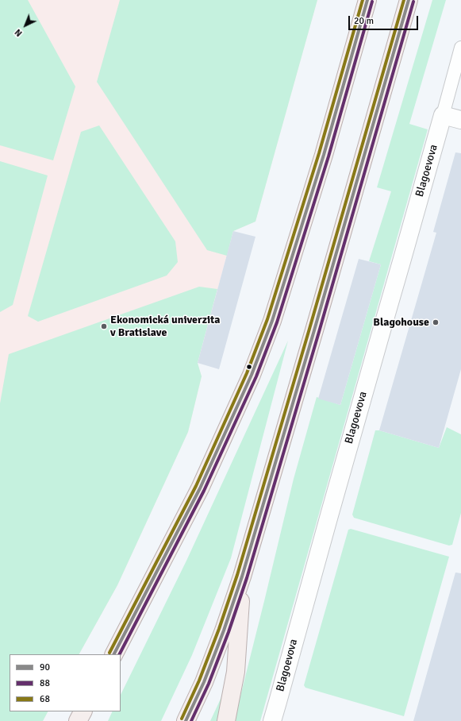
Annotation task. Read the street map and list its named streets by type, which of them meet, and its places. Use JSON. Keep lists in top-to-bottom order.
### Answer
{
  "streets": {
    "street": ["Blagoevova"]
  },
  "places": ["Blagohouse", "Ekonomická univerzita v Bratislave"],
  "lines": ["transit line 90", "transit line 68", "transit line 88"],
  "legend": ["90", "88", "68"],
  "scale_bar": "20 m",
  "north": "bottom left"
}
